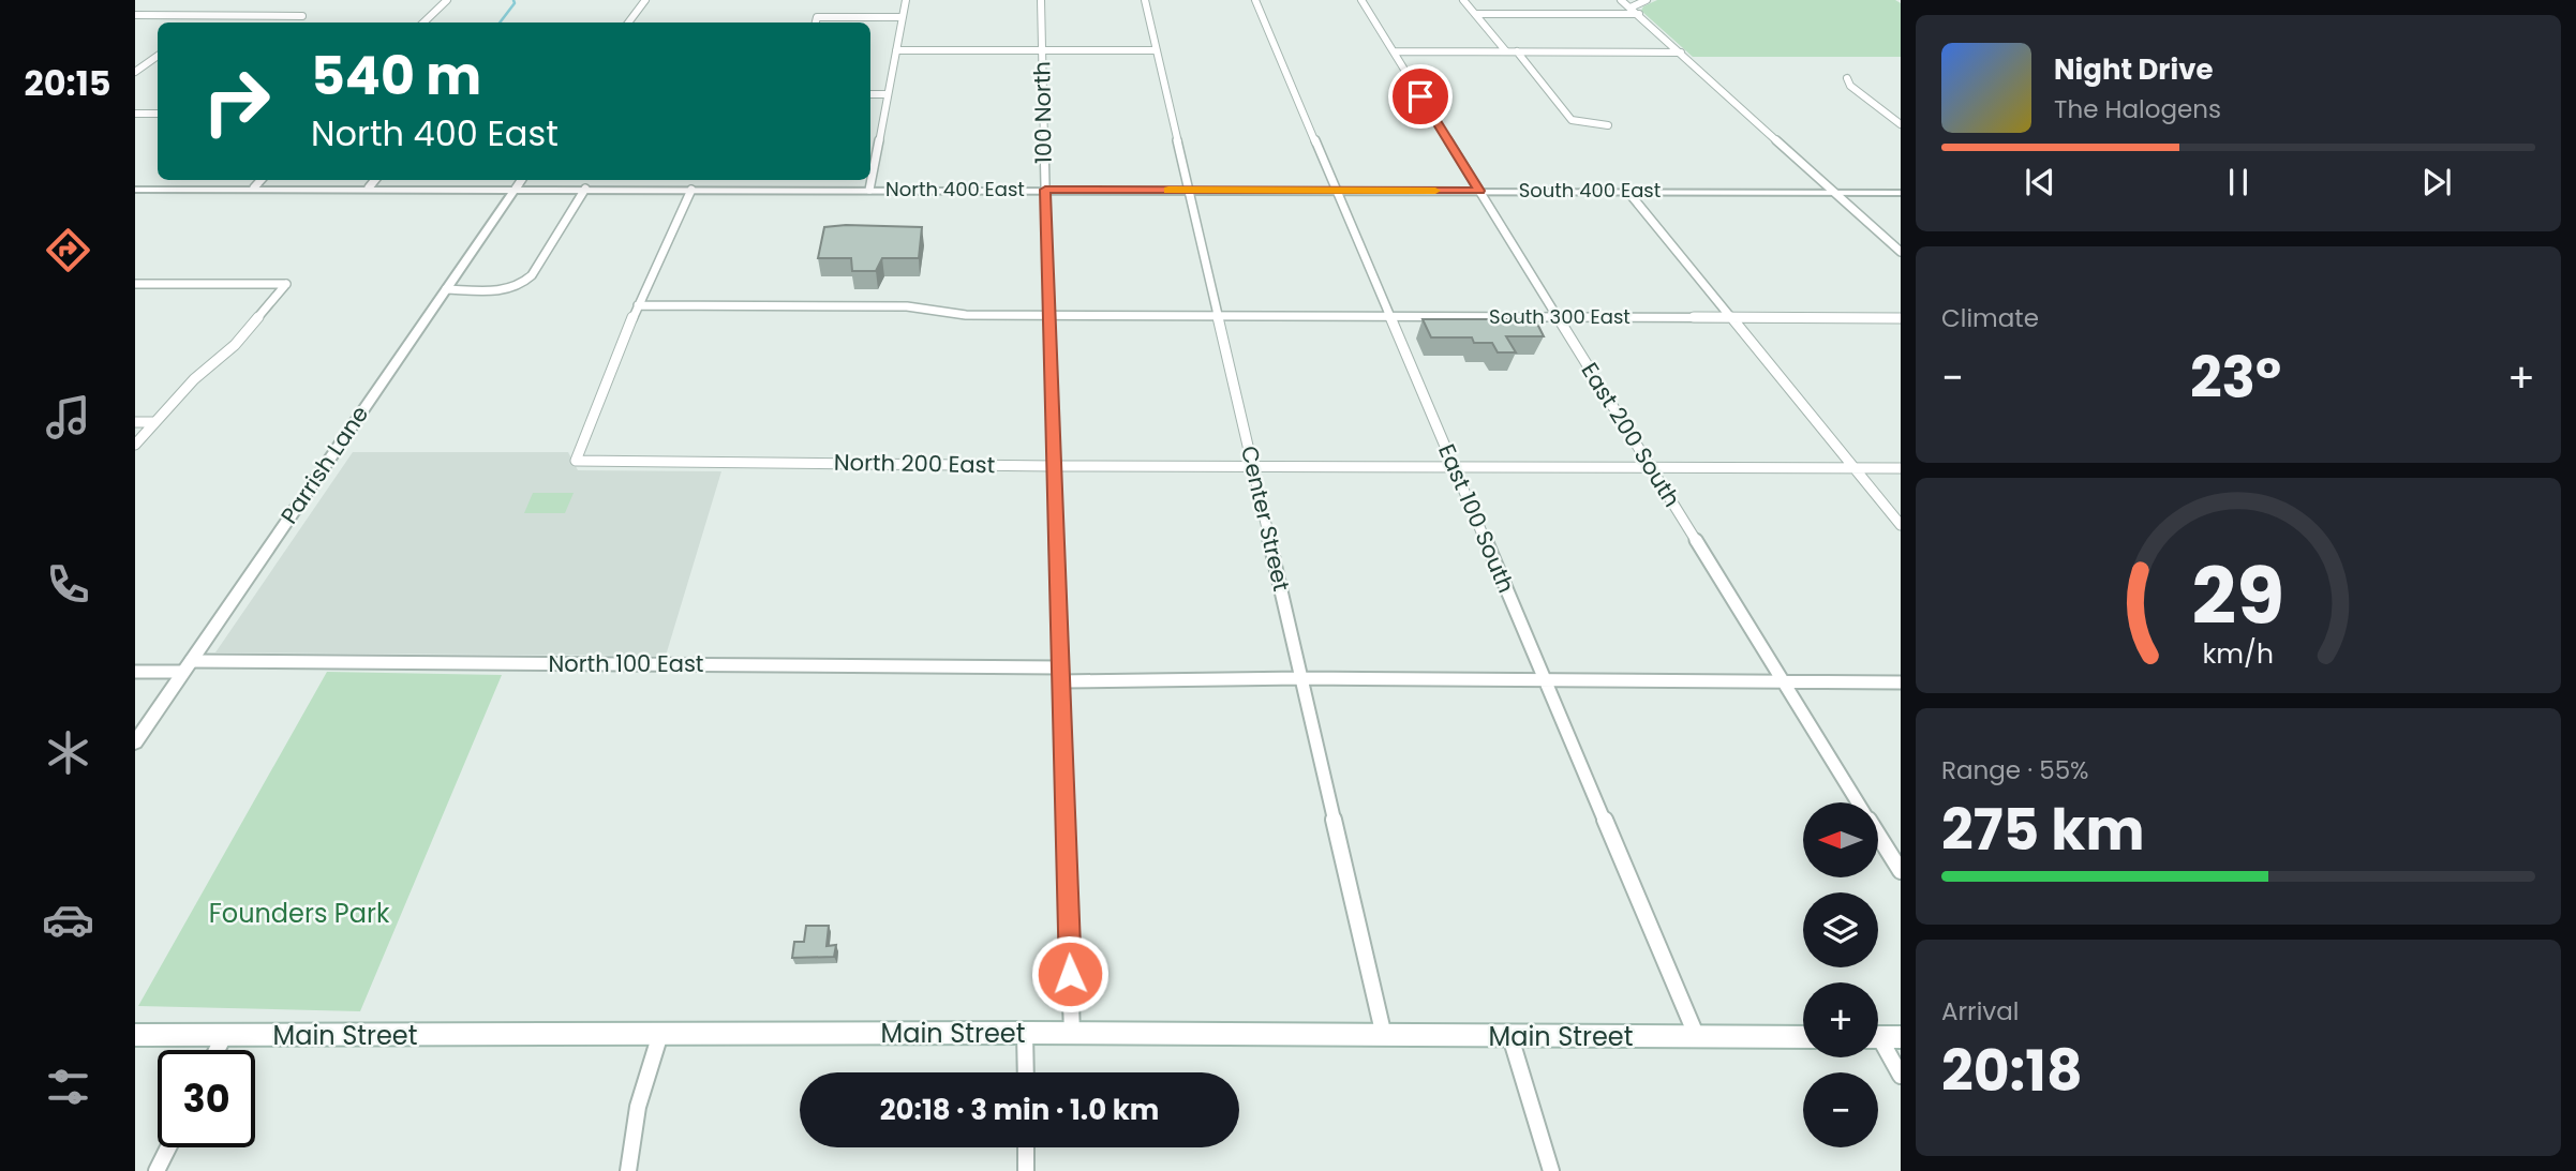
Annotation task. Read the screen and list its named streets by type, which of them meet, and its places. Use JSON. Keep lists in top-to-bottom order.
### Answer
{
  "streets": {
    "main road": ["Main Street"],
    "street": [
      "100 North",
      "North 400 East",
      "South 400 East",
      "South 300 East",
      "East 200 South",
      "North 200 East",
      "Parrish Lane",
      "Center Street",
      "East 100 South",
      "North 100 East"
    ]
  },
  "crossings": [
    ["100 North", "North 400 East"],
    ["100 North", "South 300 East"],
    ["100 North", "North 200 East"],
    ["100 North", "North 100 East"],
    ["100 North", "Main Street"],
    ["North 400 East", "South 400 East"],
    ["North 400 East", "Parrish Lane"],
    ["North 400 East", "Center Street"],
    ["South 400 East", "East 200 South"],
    ["South 400 East", "Center Street"],
    ["South 400 East", "East 100 South"],
    ["South 300 East", "East 200 South"],
    ["South 300 East", "North 200 East"],
    ["South 300 East", "Center Street"],
    ["South 300 East", "East 100 South"],
    ["East 200 South", "North 200 East"],
    ["East 200 South", "North 100 East"],
    ["North 200 East", "Center Street"],
    ["North 200 East", "East 100 South"],
    ["Parrish Lane", "North 100 East"],
    ["Center Street", "North 100 East"],
    ["Center Street", "Main Street"],
    ["East 100 South", "North 100 East"],
    ["East 100 South", "Main Street"]
  ],
  "parks": ["Founders Park"],
  "north": "left",
  "page": {
    "tabs": "20:15",
    "turn": ["540 m", "North 400 East"],
    "song": ["Night Drive", "The Halogens"],
    "tile": [
      "Climate",
      ["Range · 55%", "275 km"],
      ["Arrival", "20:18"]
    ],
    "heat": ["−", "23°", "+"],
    "map_buttons": ["+", "−"],
    "limit": "30",
    "trip": "20:18 · 3 min · 1.0 km",
    "gauge": ["29", "km/h"]
  }
}
